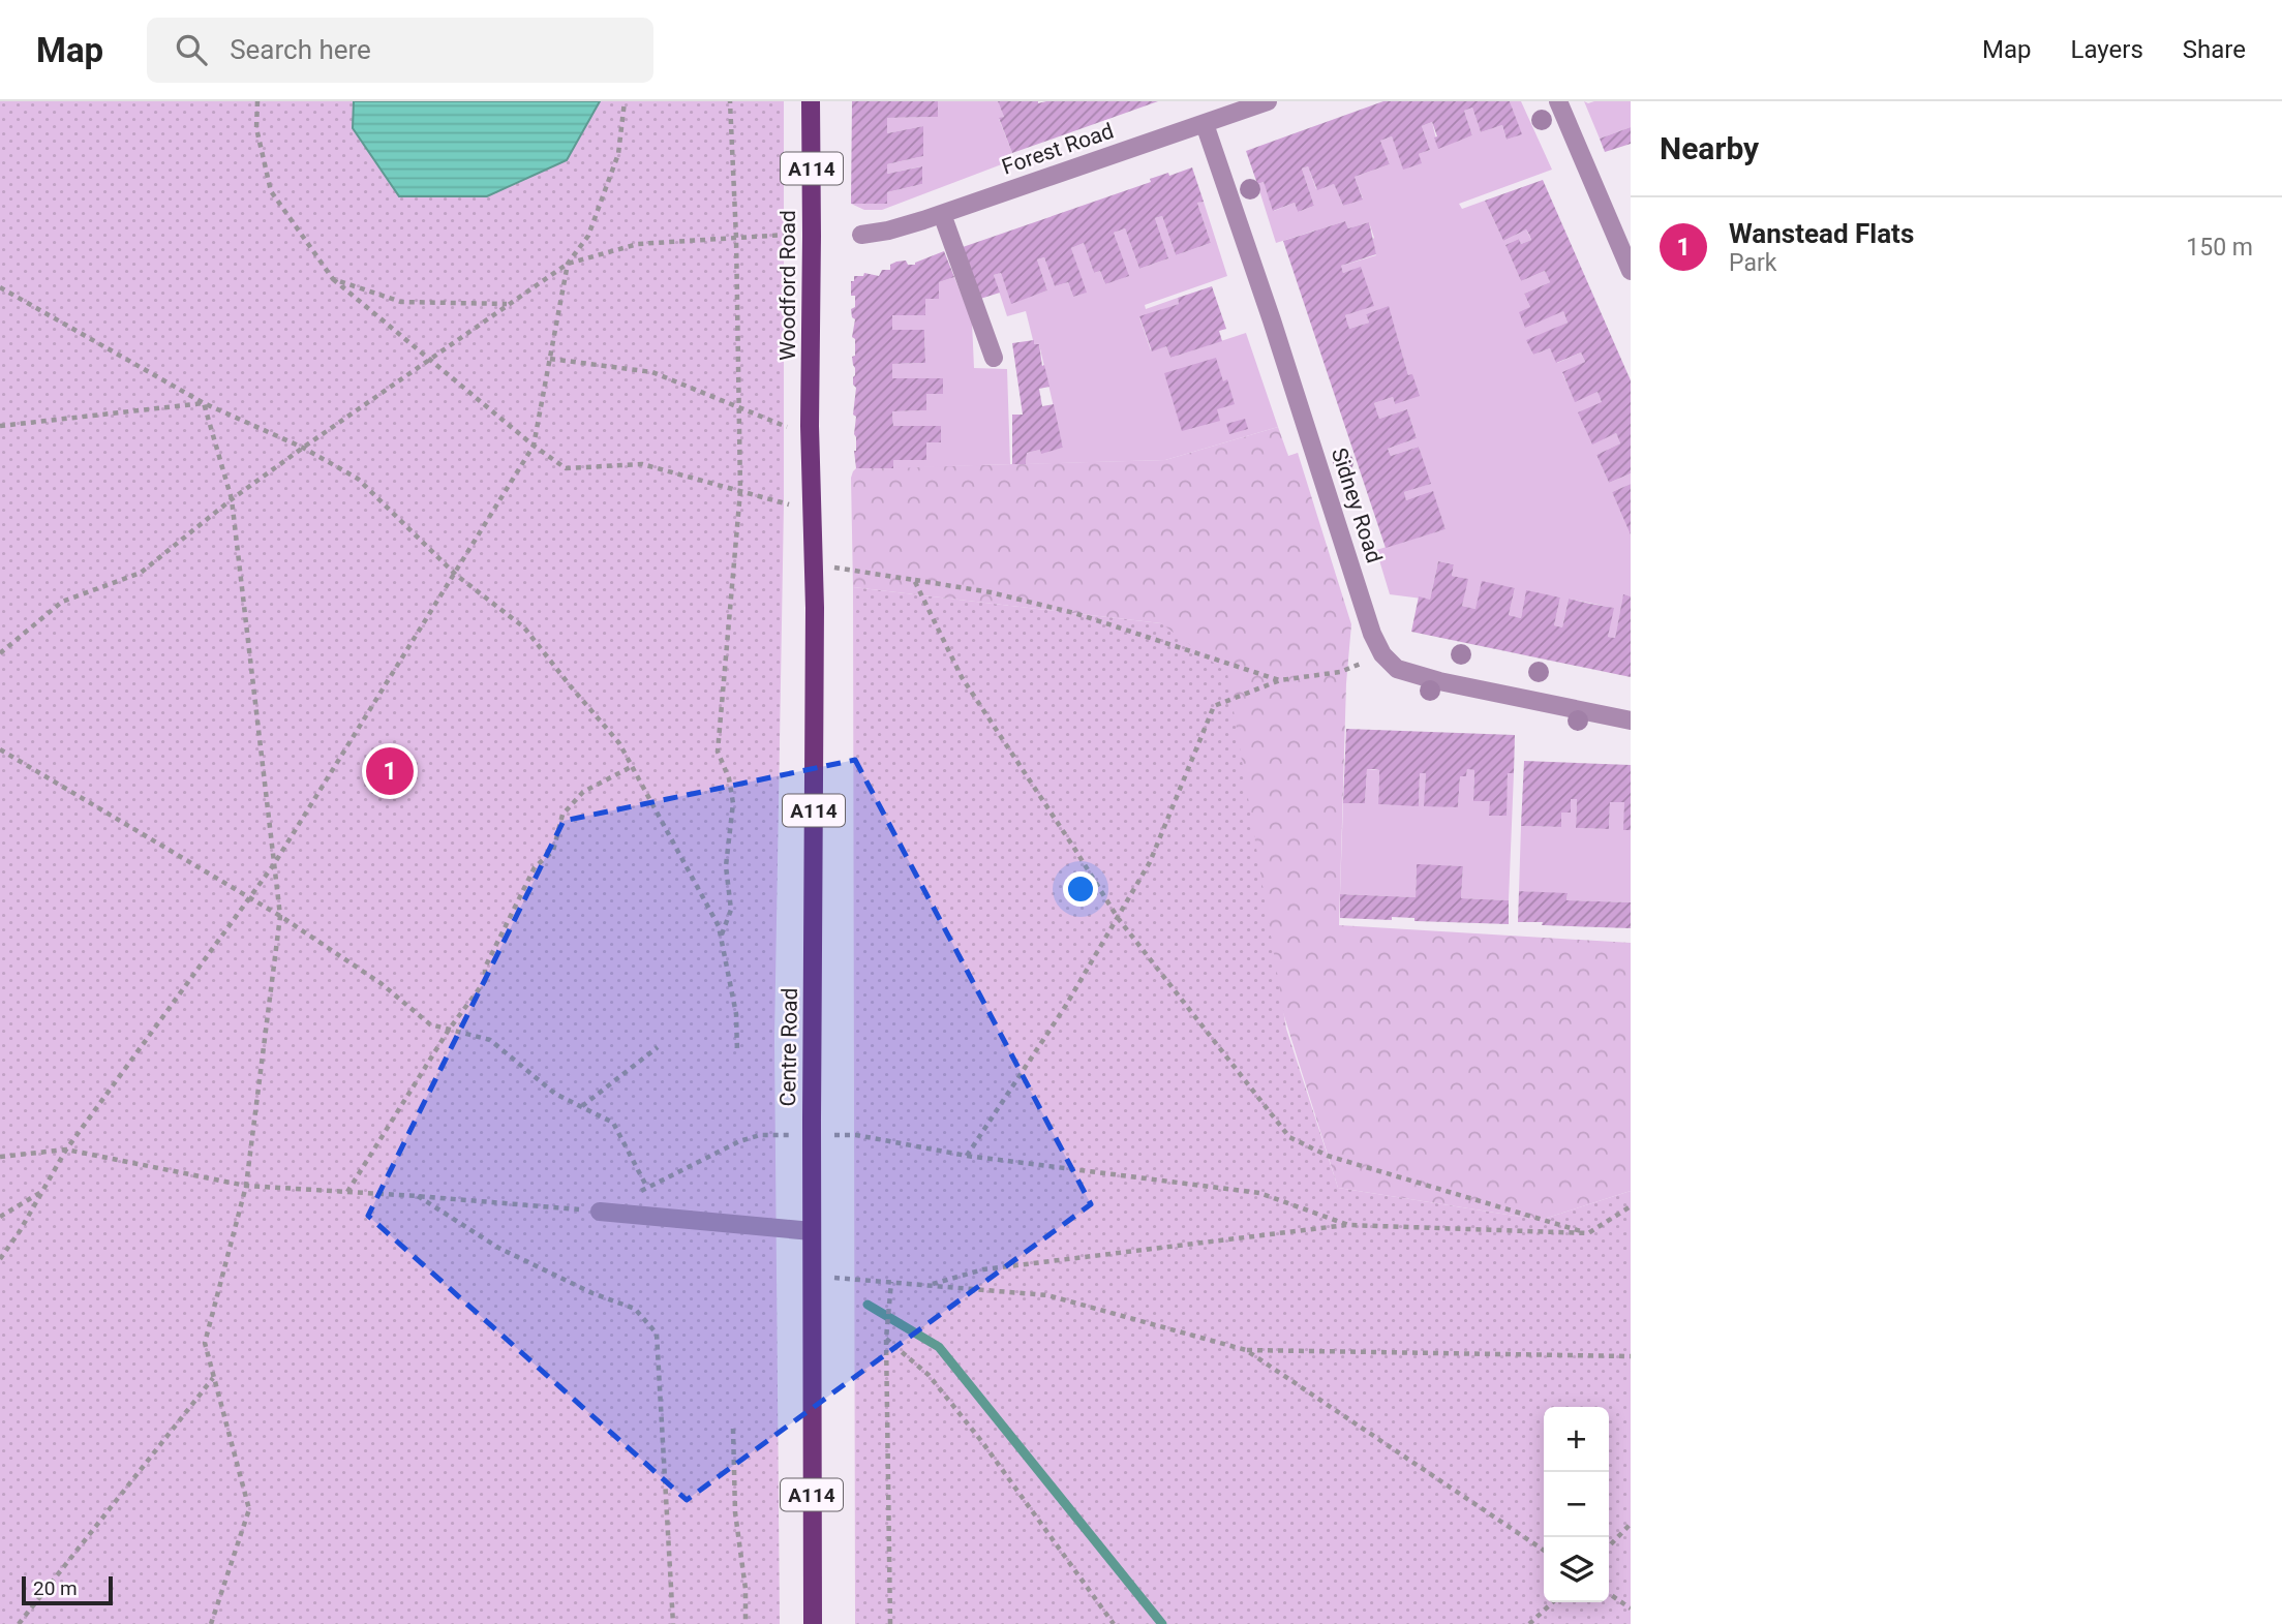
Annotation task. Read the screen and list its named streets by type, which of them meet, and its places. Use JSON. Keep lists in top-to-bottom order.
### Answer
{
  "streets": {
    "main road": ["A114", "Woodford Road", "Centre Road"],
    "street": ["Forest Road", "Sidney Road"]
  },
  "crossings": [
    ["Forest Road", "Sidney Road"],
    ["Woodford Road", "Centre Road"]
  ],
  "scale_bar": "20 m",
  "page": {
    "header": "Map",
    "search": "Search here",
    "nav": ["Map", "Layers", "Share"],
    "heading": "Nearby",
    "list": [
      {
        "mark": "1",
        "name": "Wanstead Flats",
        "note": "Park",
        "value": "150 m"
      }
    ],
    "pins": "1",
    "map_buttons": ["+", "−"],
    "scale": "20 m"
  }
}
